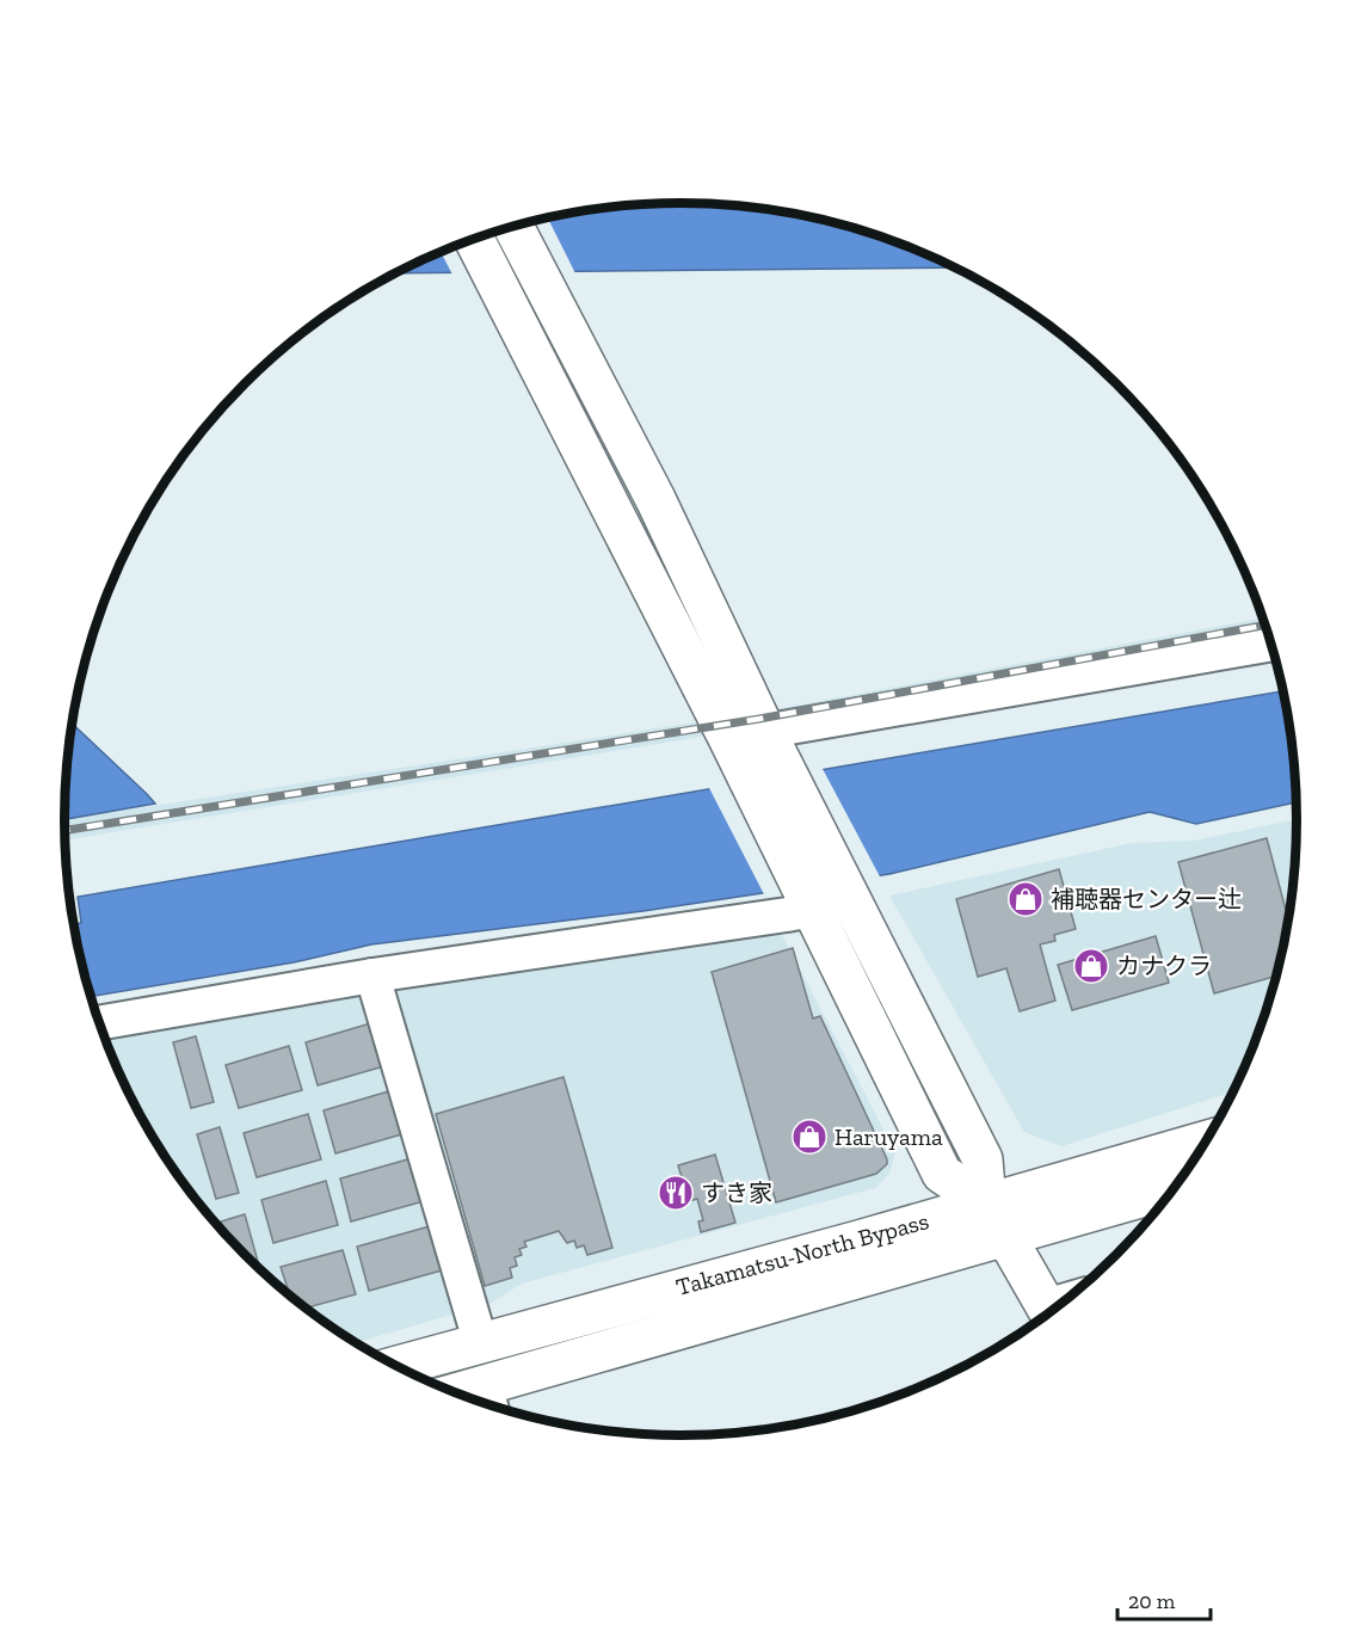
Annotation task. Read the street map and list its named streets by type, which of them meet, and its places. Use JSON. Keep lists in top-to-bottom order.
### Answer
{
  "streets": {
    "main road": ["Takamatsu-North Bypass"]
  },
  "places": {
    "shop": ["補聴器センター辻", "カナクラ", "Haruyama"],
    "restaurant": ["すき家"]
  },
  "scale_bar": "20 m"
}
